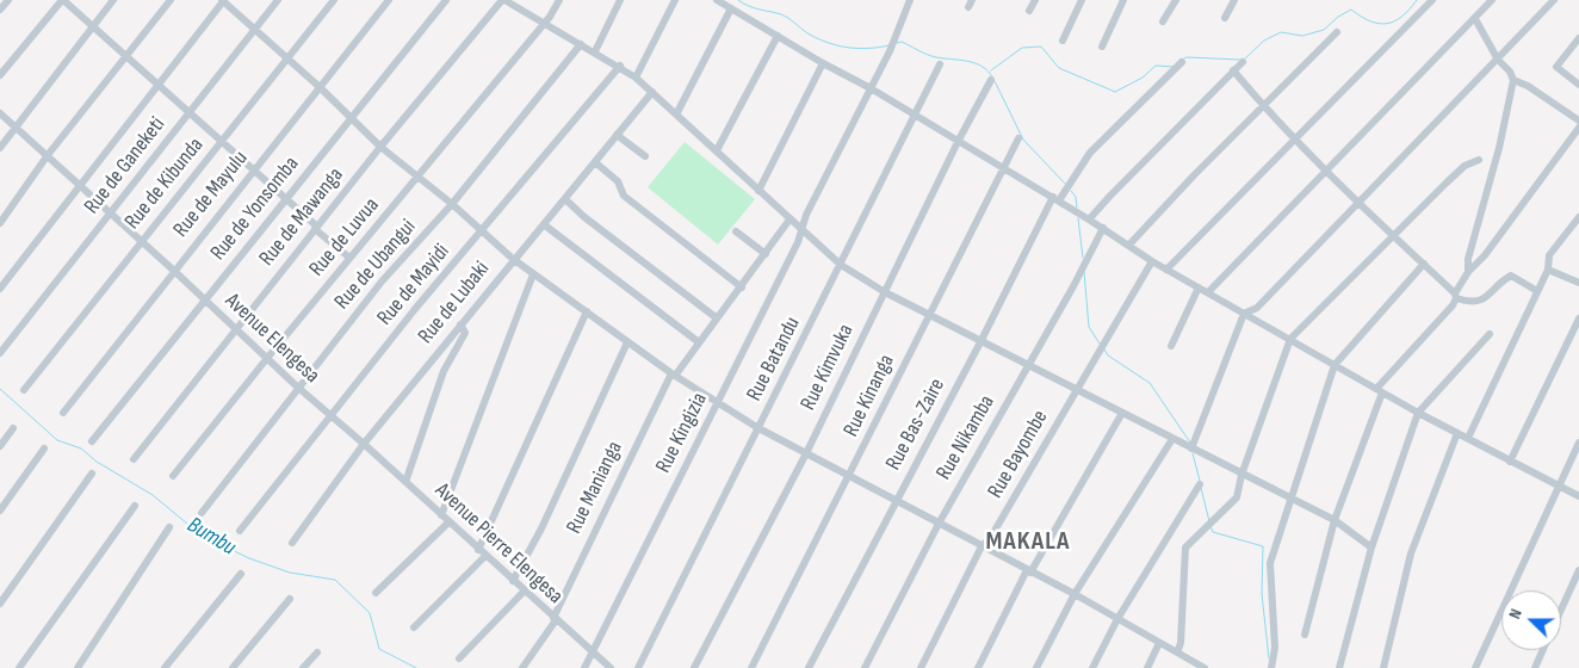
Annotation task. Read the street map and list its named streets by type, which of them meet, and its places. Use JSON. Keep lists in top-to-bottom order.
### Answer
{
  "streets": {
    "street": [
      "Rue de Ganeketi",
      "Rue de Kibunda",
      "Rue de Mayulu",
      "Rue de Yonsomba",
      "Rue de Mawanga",
      "Rue de Luvua",
      "Rue de Ubangui",
      "Rue de Mayidi",
      "Rue de Lubaki",
      "Avenue Elengesa",
      "Rue Batandu",
      "Rue Kimvuka",
      "Rue Kinanga",
      "Rue Bas-Zaire",
      "Rue Kingizia",
      "Rue Nikamba",
      "Rue Bayombe",
      "Rue Manianga",
      "Avenue Pierre Elengesa"
    ]
  },
  "crossings": [
    ["Rue de Ganeketi", "Avenue Elengesa"],
    ["Rue de Kibunda", "Avenue Elengesa"],
    ["Rue de Mayulu", "Avenue Elengesa"],
    ["Rue de Yonsomba", "Avenue Elengesa"],
    ["Rue de Mawanga", "Avenue Elengesa"],
    ["Rue de Luvua", "Avenue Elengesa"],
    ["Rue de Ubangui", "Avenue Elengesa"],
    ["Rue de Mayidi", "Avenue Elengesa"],
    ["Rue de Lubaki", "Avenue Elengesa"],
    ["Rue de Lubaki", "Avenue Pierre Elengesa"],
    ["Avenue Elengesa", "Avenue Pierre Elengesa"],
    ["Rue Kingizia", "Avenue Pierre Elengesa"],
    ["Rue Manianga", "Avenue Pierre Elengesa"]
  ],
  "districts": ["MAKALA"],
  "water": ["Bumbu"],
  "north": "left"
}
